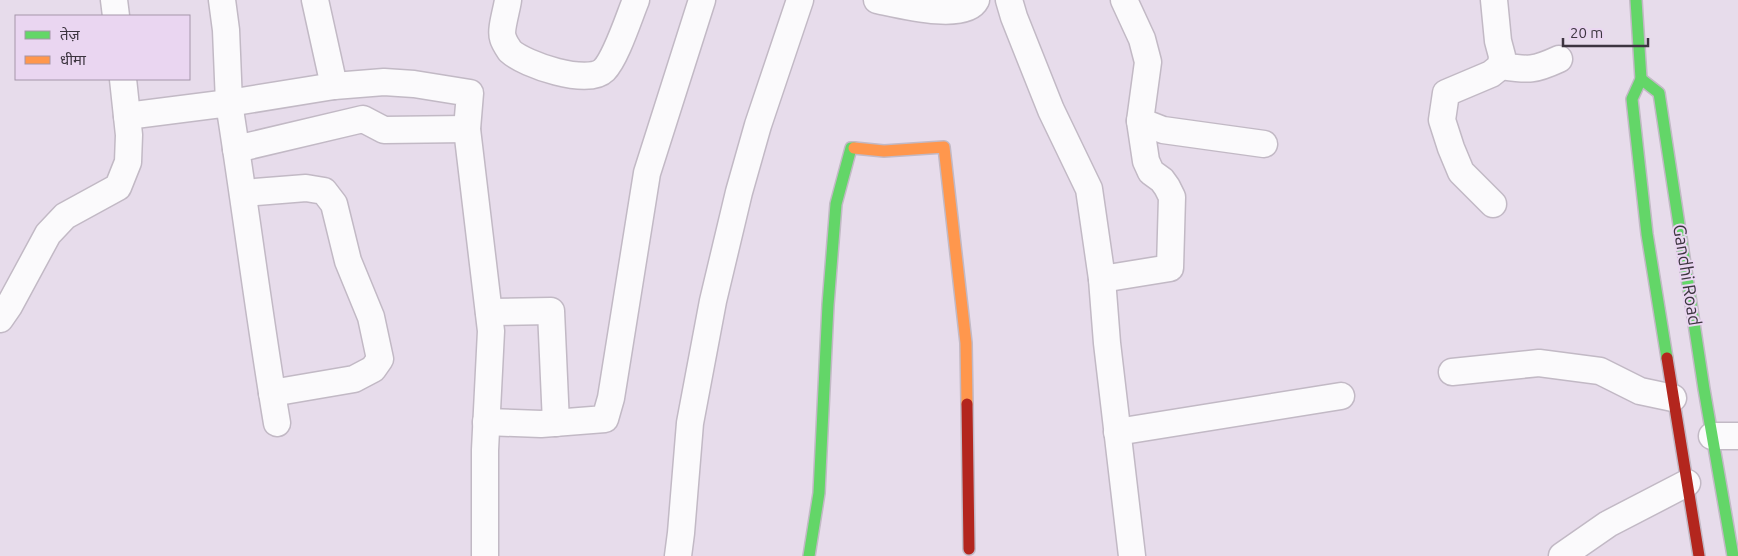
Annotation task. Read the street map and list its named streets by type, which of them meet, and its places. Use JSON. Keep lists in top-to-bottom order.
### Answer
{
  "streets": {
    "main road": ["Gandhi Road"]
  },
  "legend": ["तेज़", "धीमा"],
  "scale_bar": "20 m"
}
